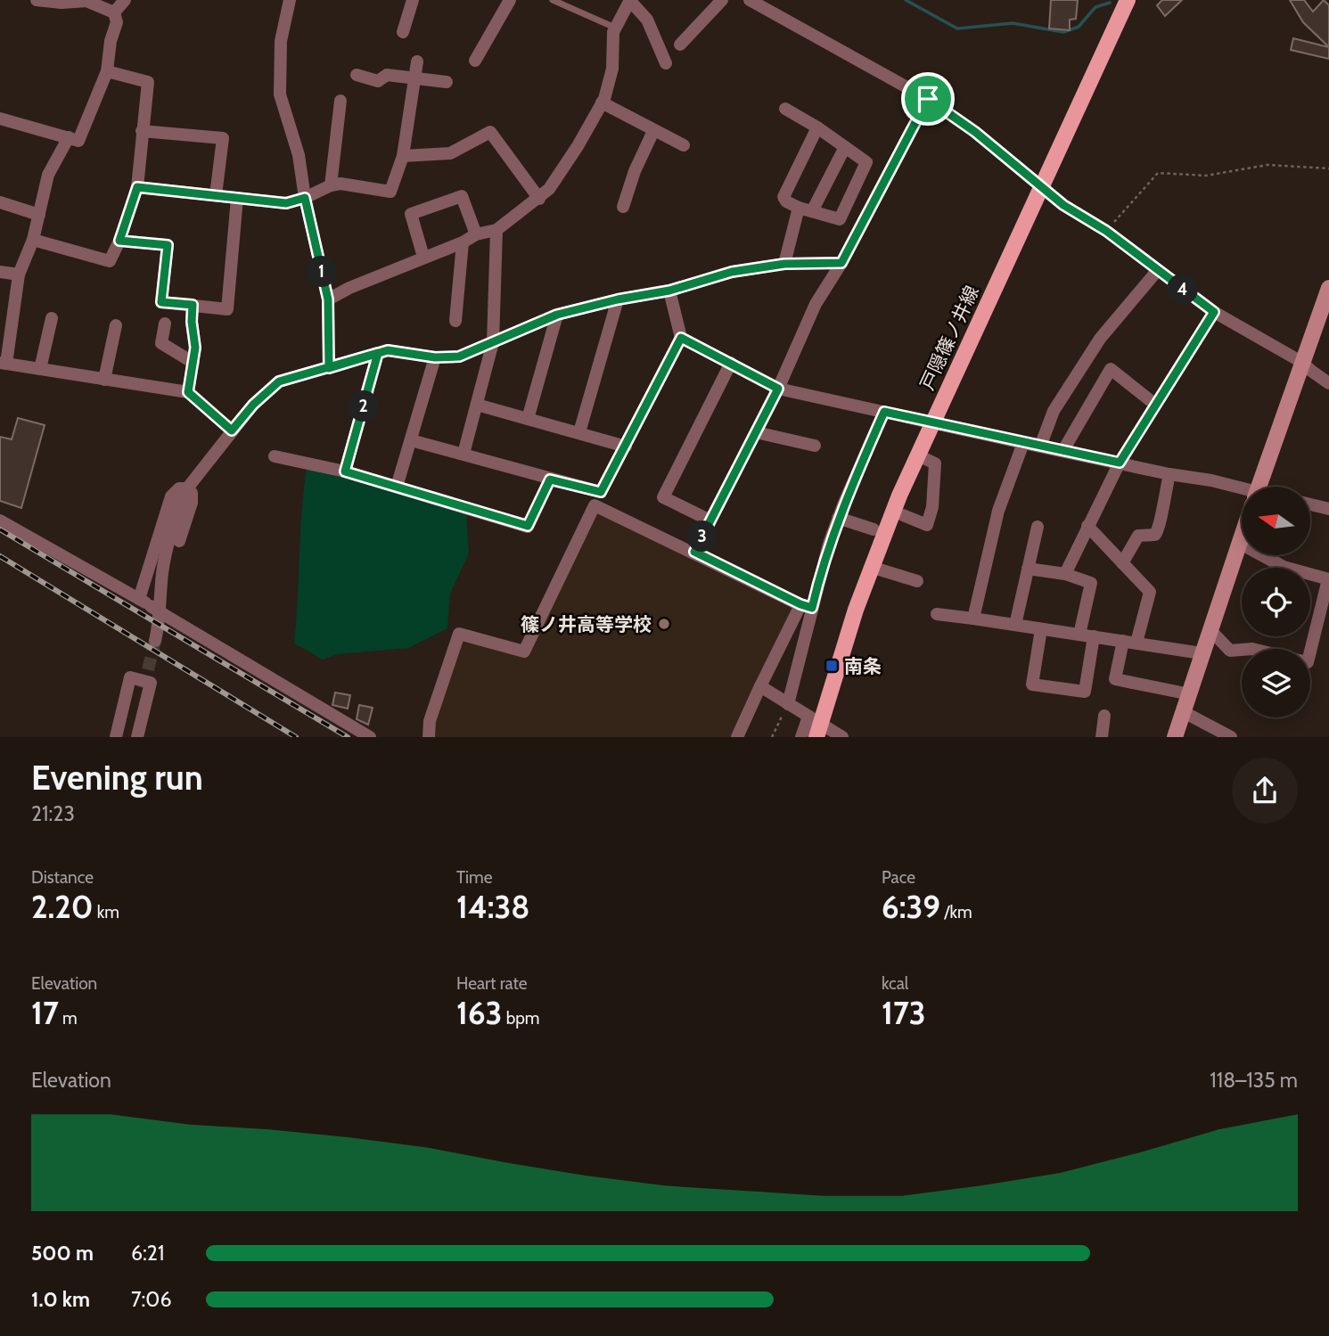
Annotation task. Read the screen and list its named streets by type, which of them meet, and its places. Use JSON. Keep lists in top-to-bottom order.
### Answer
{
  "streets": {
    "main road": ["戸隠篠ノ井線"]
  },
  "places": {
    "other": ["篠ノ井高等学校"],
    "transit": ["南条"]
  },
  "north": "left",
  "page": {
    "pins": [
      "1",
      "4",
      "2",
      "3"
    ],
    "heading": ["Evening run", "21:23"],
    "stats": [
      ["Distance", "2.20 km"],
      ["Time", "14:38"],
      ["Pace", "6:39 /km"],
      ["Elevation", "17 m"],
      ["Heart rate", "163 bpm"],
      ["kcal", "173"]
    ],
    "chart": ["Elevation", "118–135 m"],
    "list": [
      {
        "name": "500 m",
        "note": "6:21"
      },
      {
        "name": "1.0 km",
        "note": "7:06"
      }
    ]
  }
}
